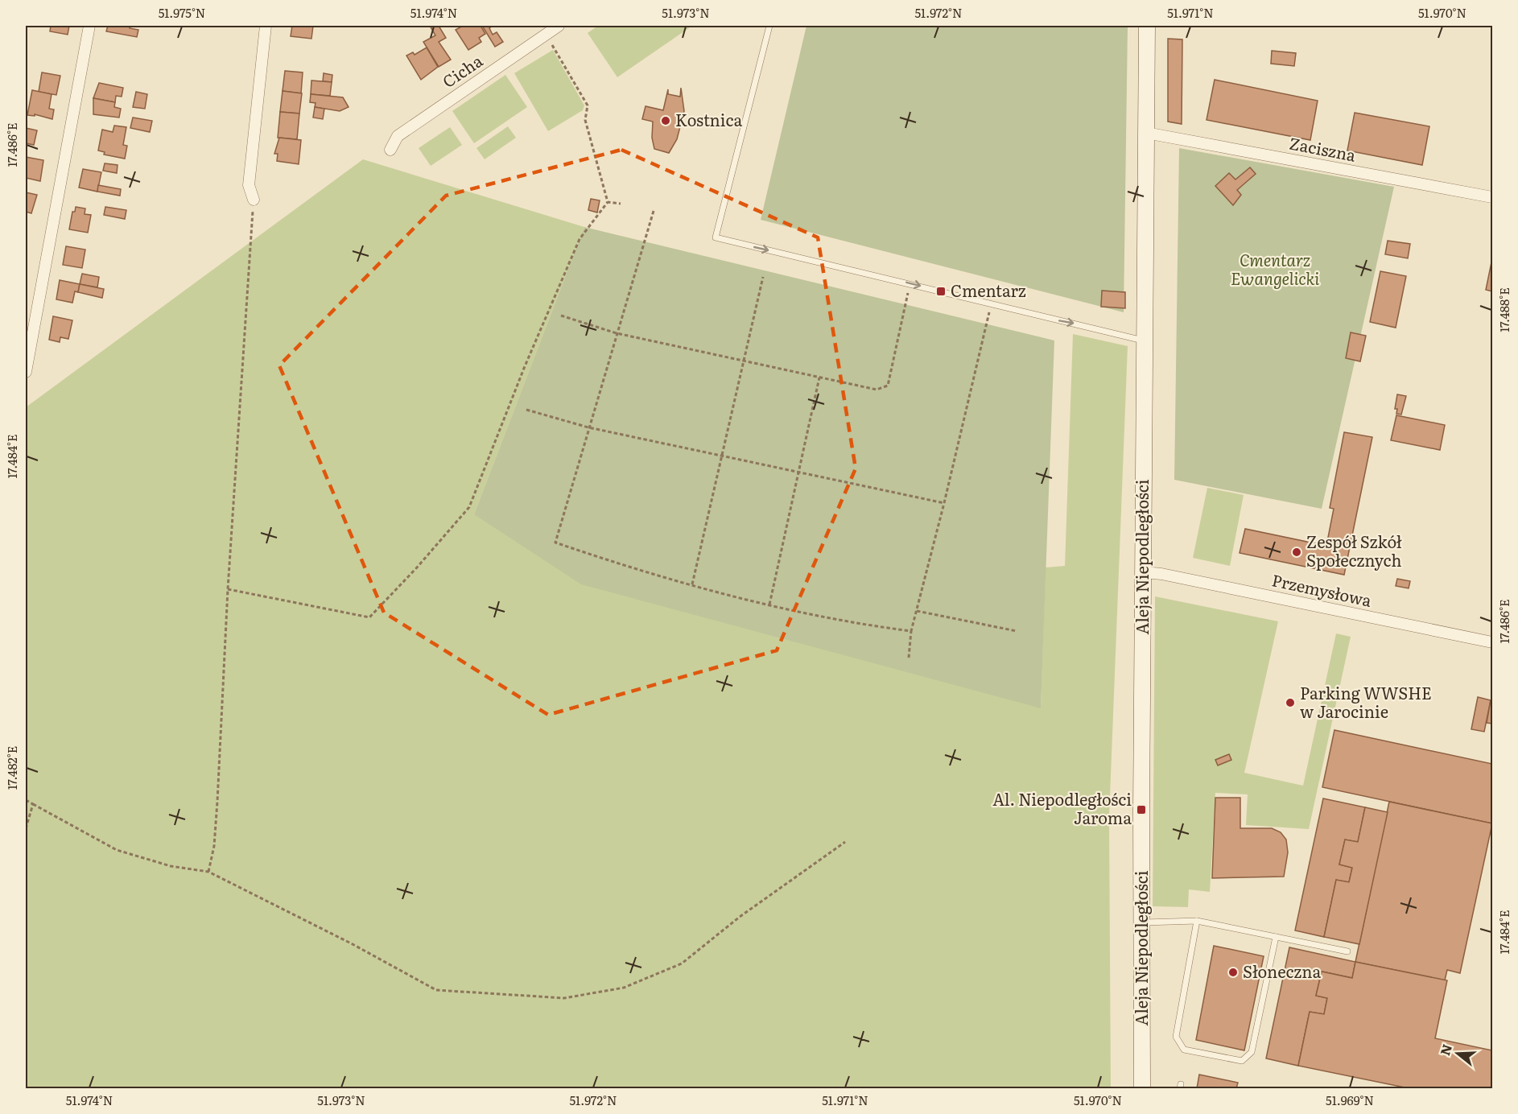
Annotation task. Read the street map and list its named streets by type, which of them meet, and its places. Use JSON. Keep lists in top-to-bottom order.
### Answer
{
  "streets": {
    "main road": ["Aleja Niepodległości"],
    "street": ["Cicha", "Zaciszna", "Przemysłowa"]
  },
  "crossings": [
    ["Zaciszna", "Aleja Niepodległości"],
    ["Aleja Niepodległości", "Przemysłowa"]
  ],
  "parks": ["Cmentarz Ewangelicki"],
  "places": {
    "other": [
      "Kostnica",
      "Zespół Szkół Społecznych",
      "Parking WWSHE w Jarocinie",
      "Słoneczna"
    ],
    "transit": ["Cmentarz", "Al. Niepodległości Jaroma"]
  },
  "north": "left",
  "coordinates": [
    "51.975°N",
    "51.974°N",
    "51.973°N",
    "51.972°N",
    "51.971°N",
    "51.970°N",
    "17.486°E",
    "17.488°E",
    "17.484°E",
    "17.482°E",
    "51.969°N"
  ]
}
